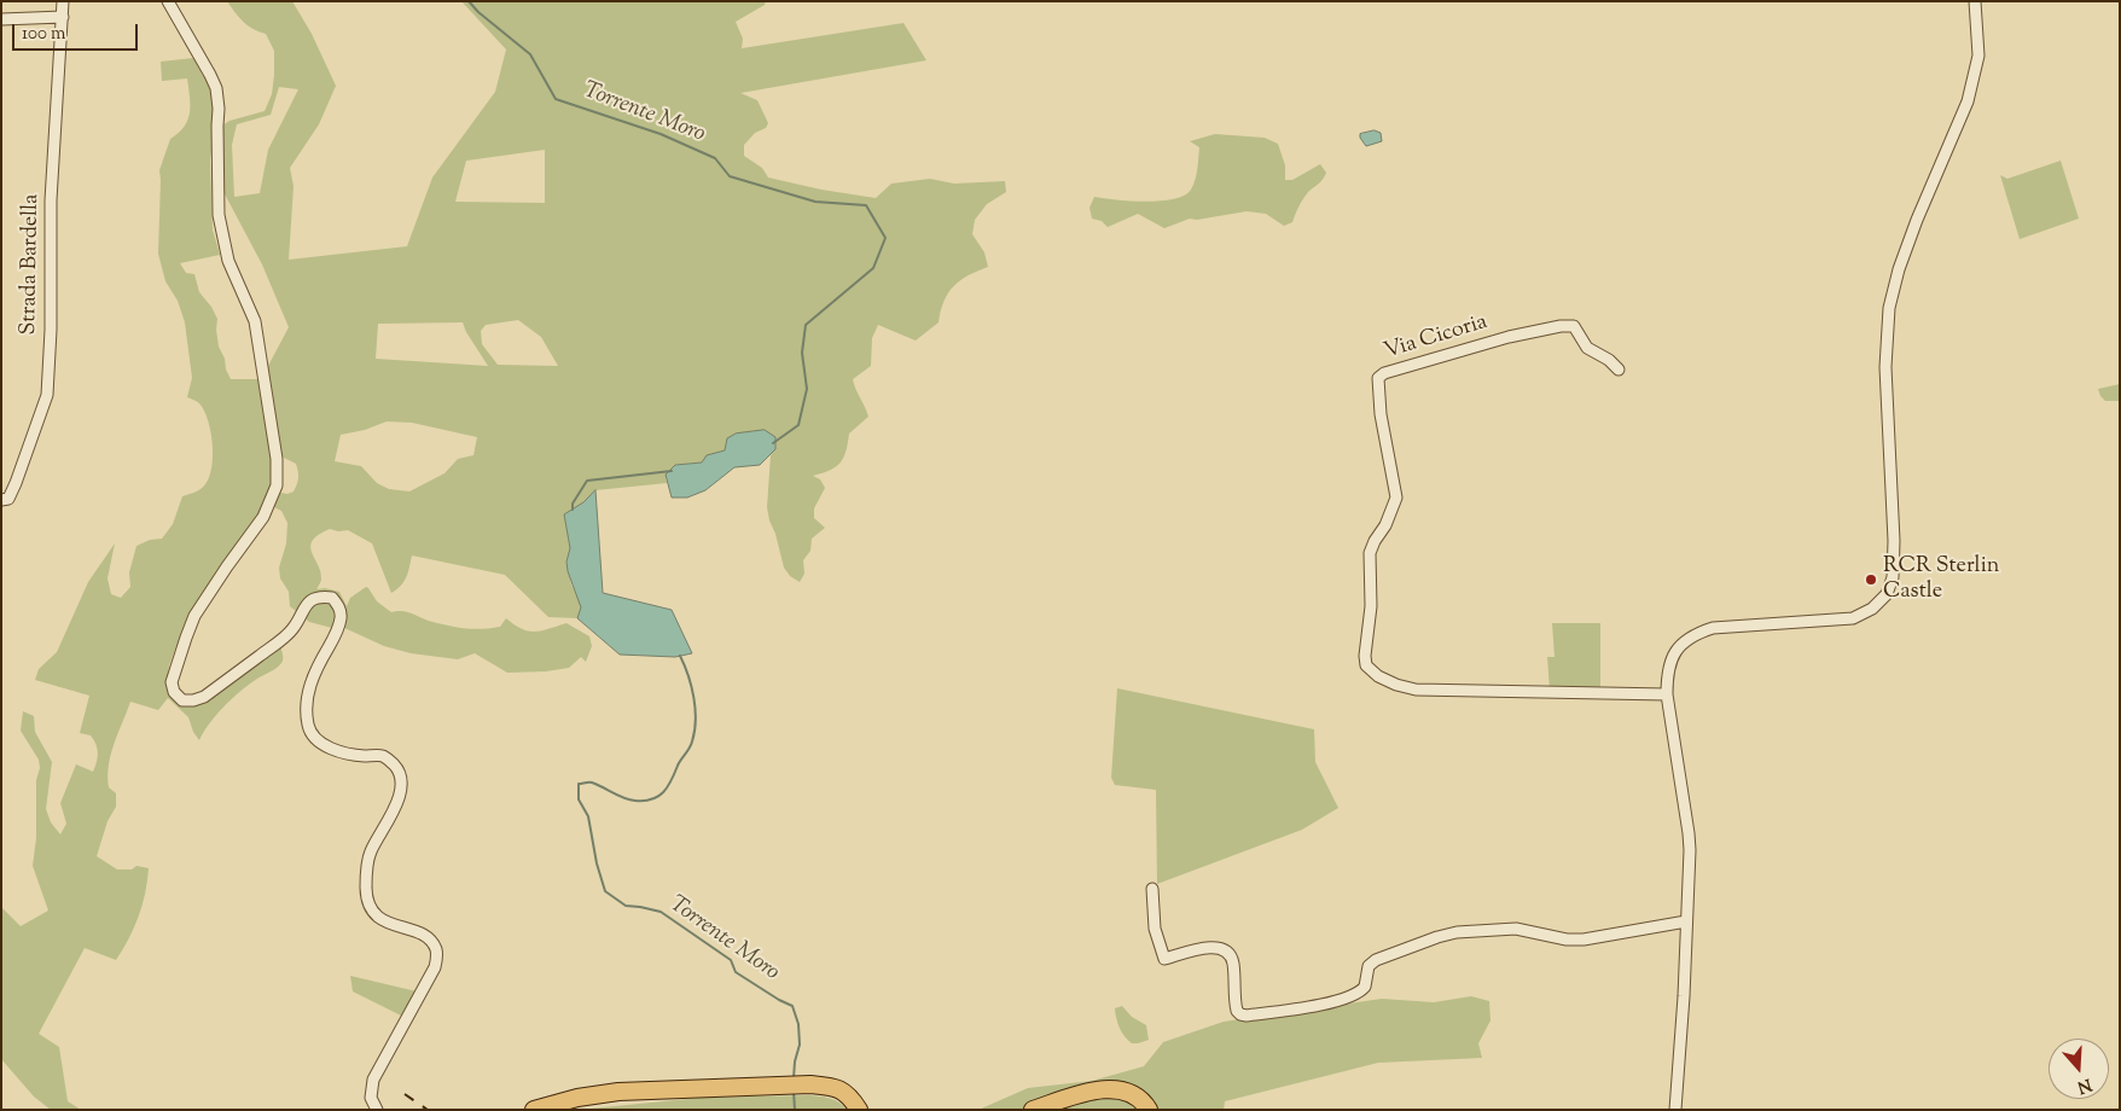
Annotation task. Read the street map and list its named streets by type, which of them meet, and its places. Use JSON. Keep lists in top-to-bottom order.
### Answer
{
  "streets": {
    "street": ["Strada Bardella", "Via Cicoria"]
  },
  "water": ["Torrente Moro"],
  "places": ["RCR Sterlin Castle"],
  "scale_bar": "100 m",
  "north": "bottom"
}
